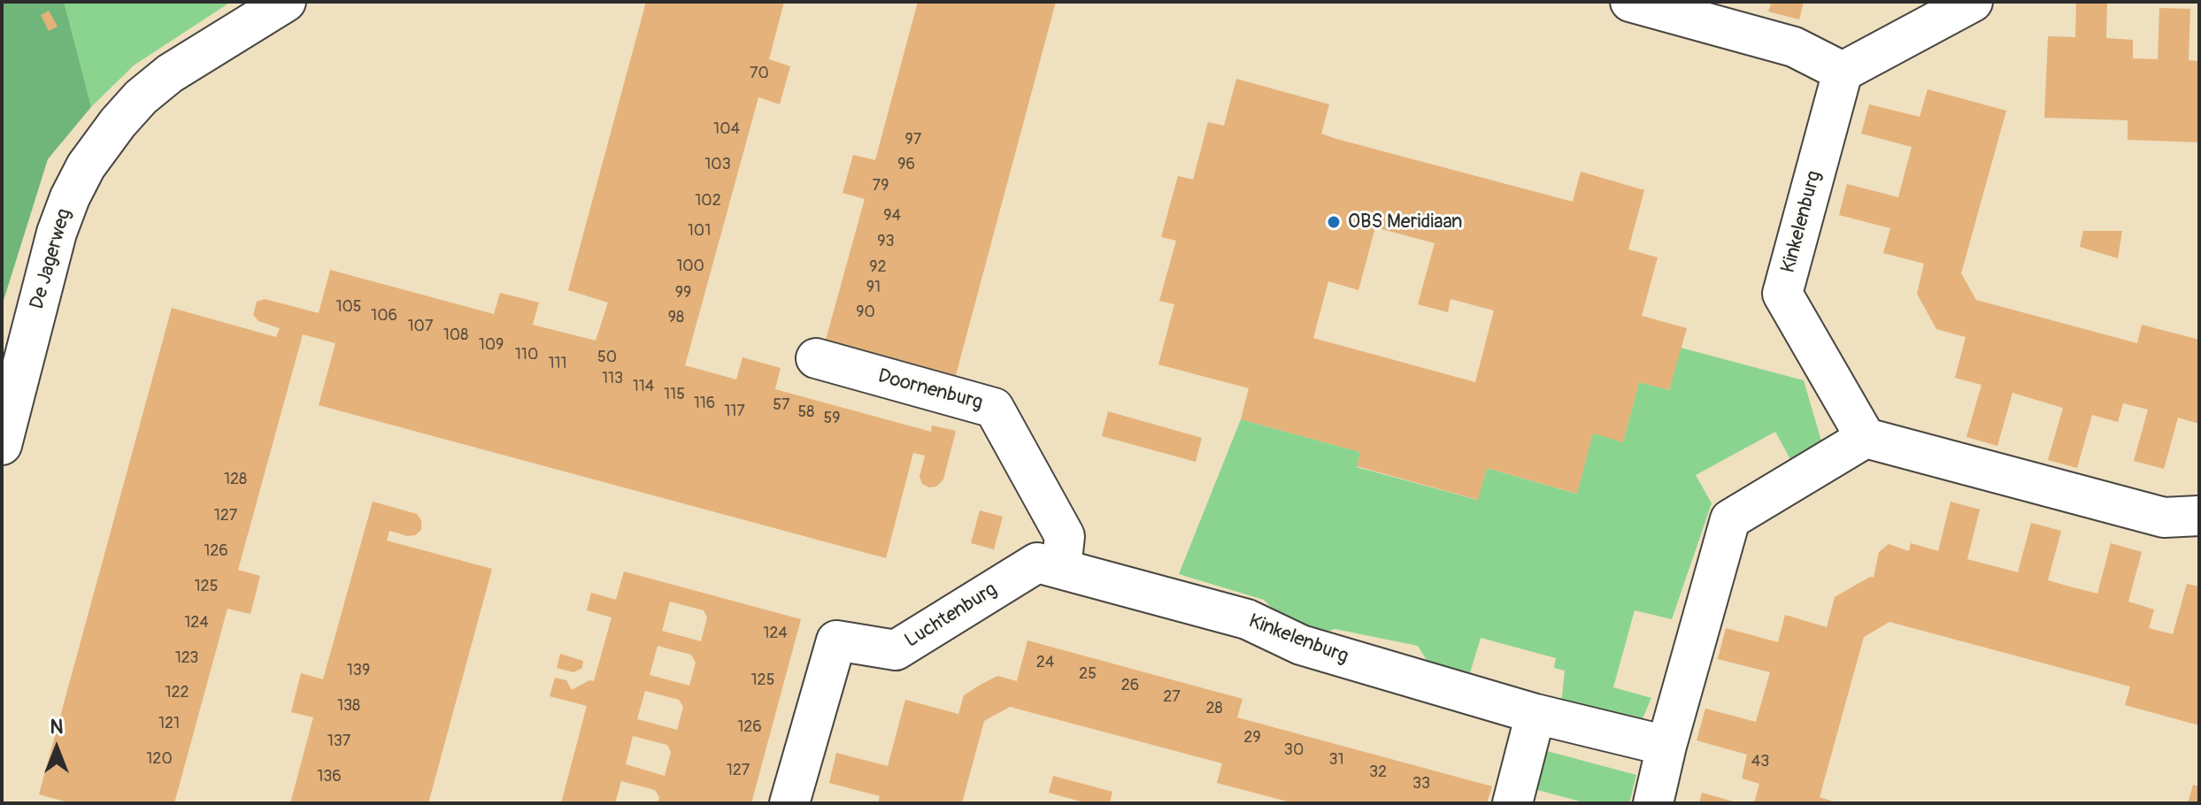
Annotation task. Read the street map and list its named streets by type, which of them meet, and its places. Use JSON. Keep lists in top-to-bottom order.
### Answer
{
  "streets": {
    "street": [
      "Kinkelenburg",
      "De Jagerweg",
      "Doornenburg",
      "Luchtenburg"
    ]
  },
  "crossings": [
    ["Kinkelenburg", "Doornenburg"],
    ["Kinkelenburg", "Luchtenburg"],
    ["Doornenburg", "Luchtenburg"]
  ],
  "places": ["OBS Meridiaan"],
  "house_numbers": [
    "70",
    "104",
    "97",
    "103",
    "96",
    "79",
    "102",
    "94",
    "101",
    "93",
    "100",
    "92",
    "91",
    "99",
    "105",
    "90",
    "106",
    "98",
    "107",
    "108",
    "109",
    "110",
    "50",
    "111",
    "113",
    "114",
    "115",
    "116",
    "57",
    "117",
    "58",
    "59",
    "128",
    "127",
    "126",
    "125",
    "124",
    "124",
    "123",
    "24",
    "139",
    "25",
    "125",
    "26",
    "122",
    "27",
    "138",
    "28",
    "121",
    "126",
    "29",
    "137",
    "30",
    "120",
    "31",
    "43",
    "127",
    "32",
    "136",
    "33"
  ],
  "north": "top"
}
